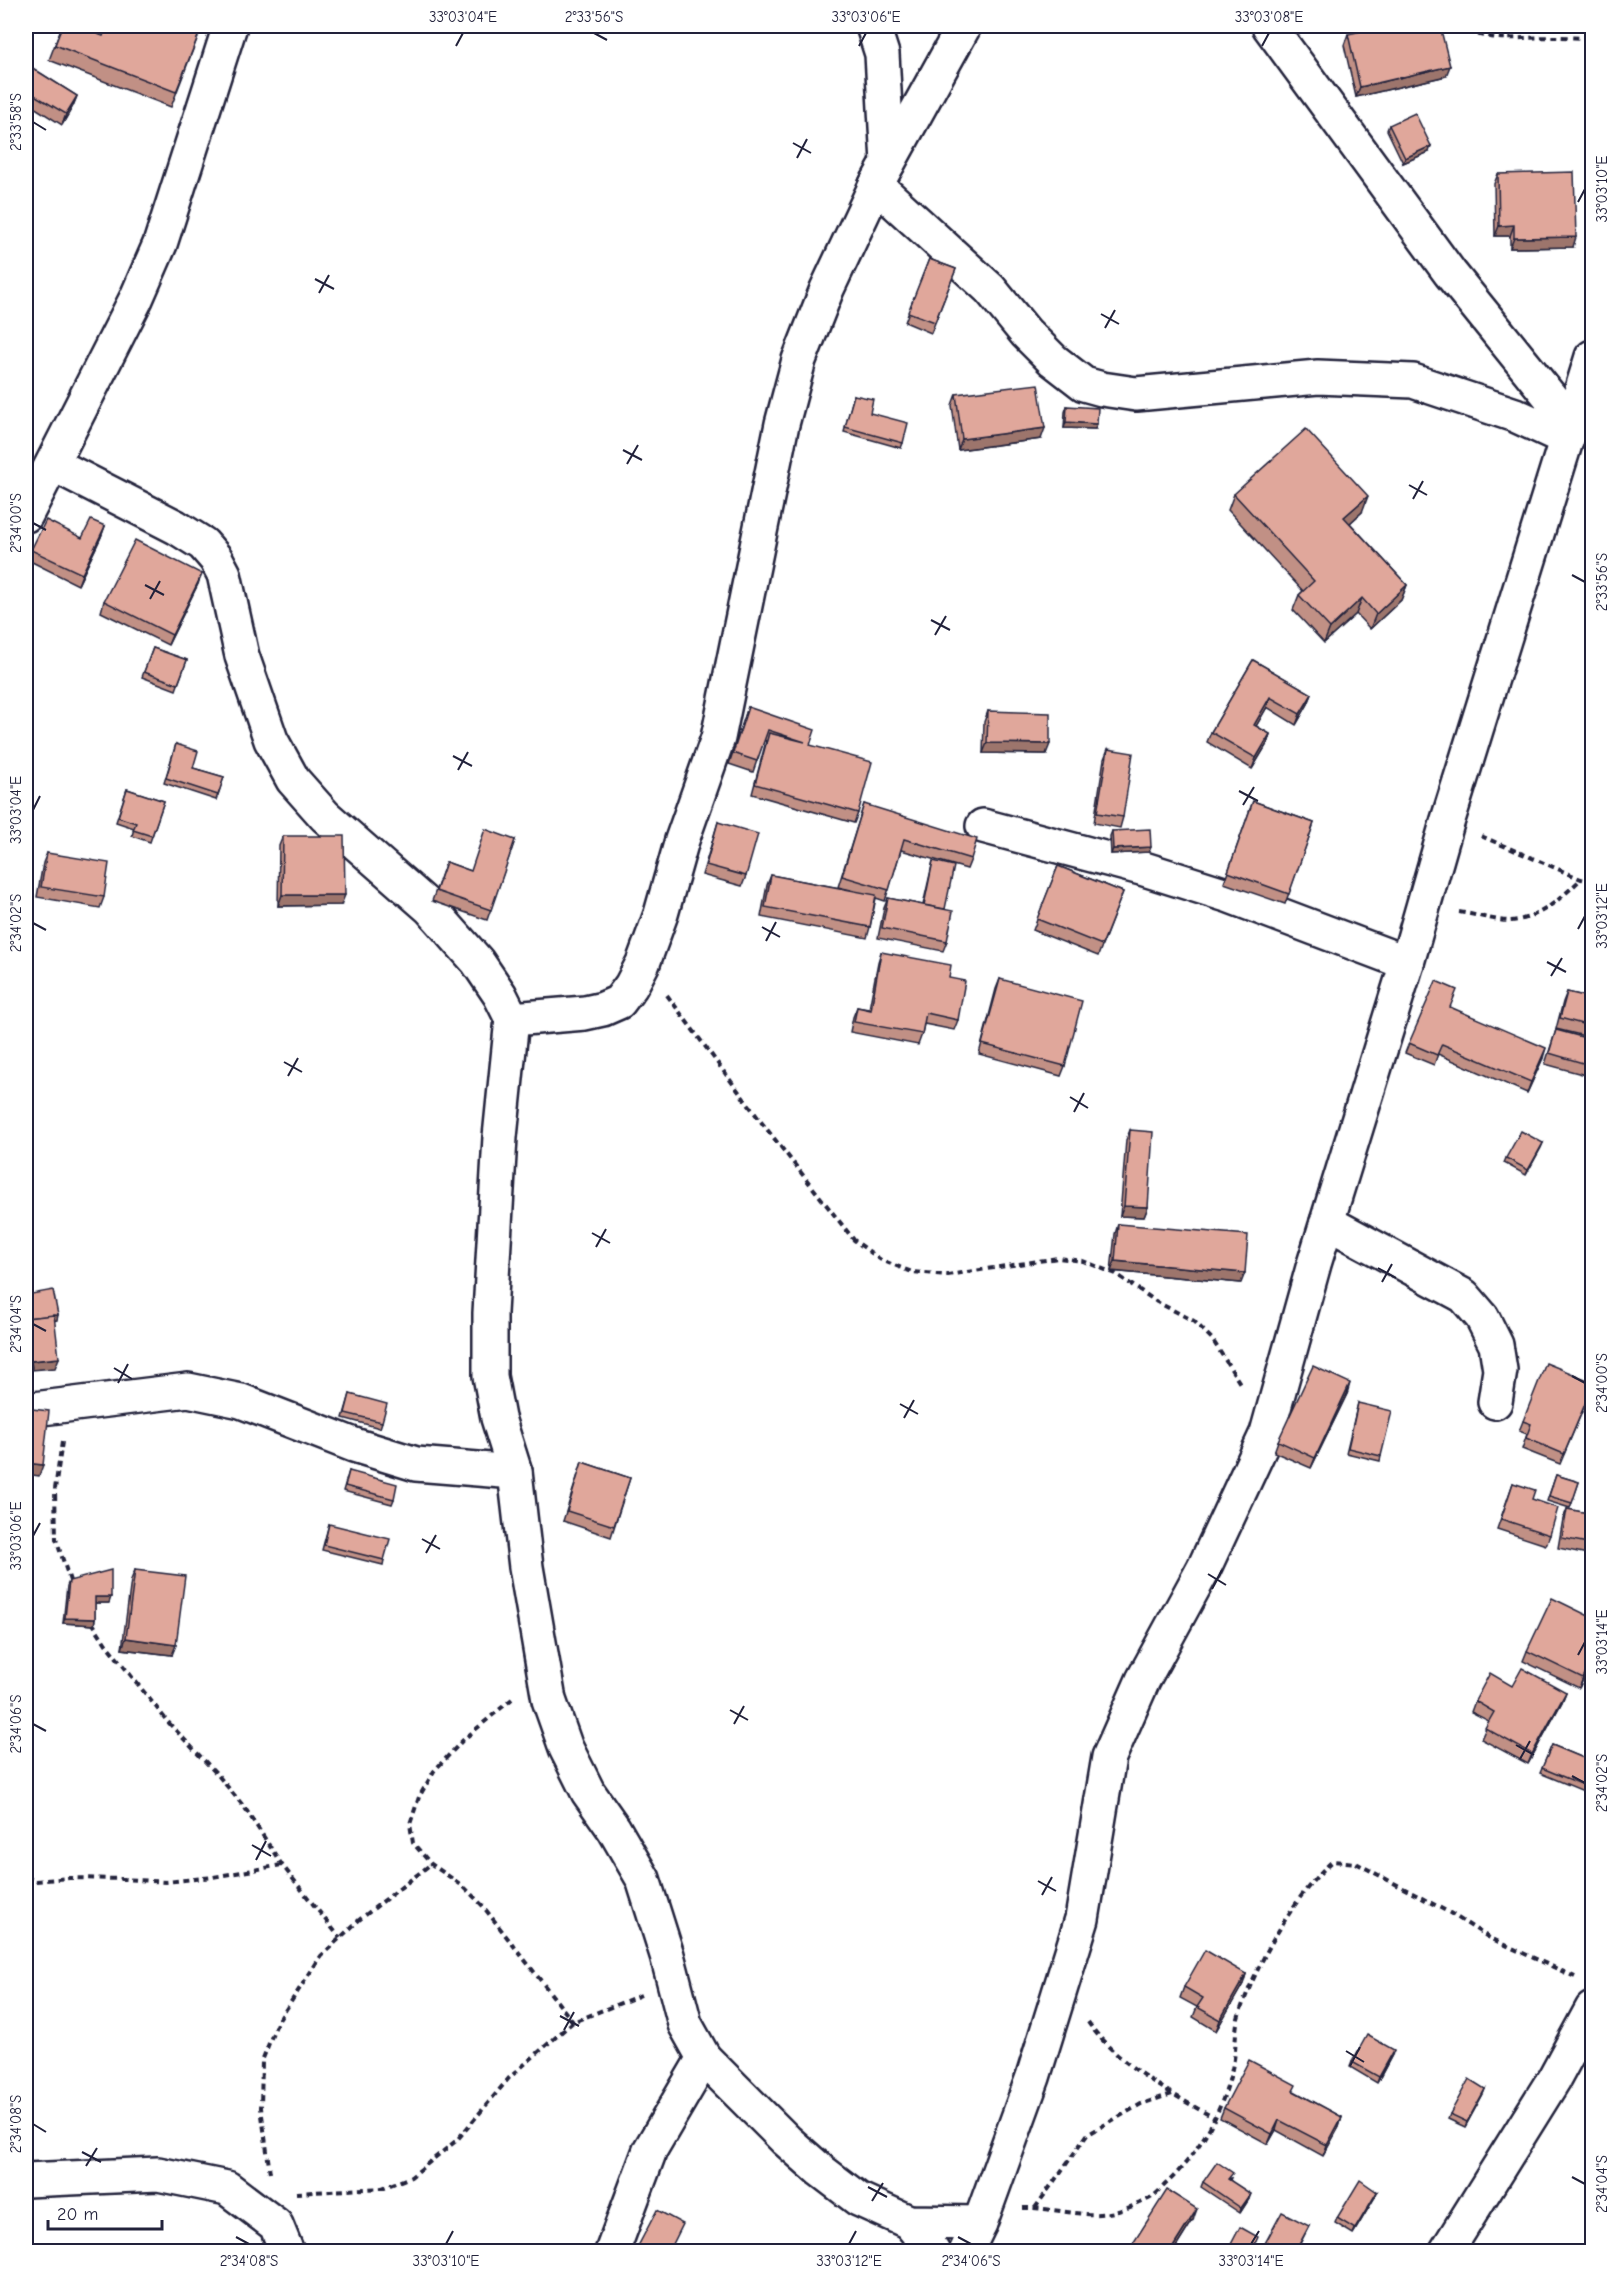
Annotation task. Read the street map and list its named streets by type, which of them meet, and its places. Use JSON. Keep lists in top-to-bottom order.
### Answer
{
  "scale_bar": "20 m",
  "coordinates": [
    "33°03'04\"E",
    "2°33'56\"S",
    "33°03'06\"E",
    "33°03'08\"E",
    "2°33'58\"S",
    "33°03'10\"E",
    "2°34'00\"S",
    "33°03'12\"E",
    "2°34'02\"S",
    "2°34'04\"S",
    "33°03'14\"E",
    "2°34'06\"S",
    "2°34'08\"S"
  ]
}
